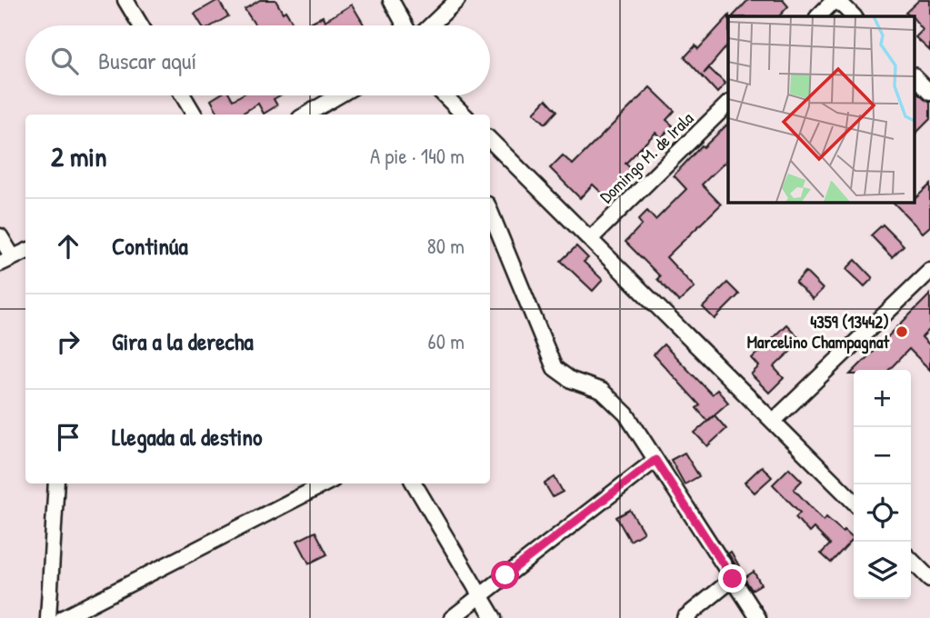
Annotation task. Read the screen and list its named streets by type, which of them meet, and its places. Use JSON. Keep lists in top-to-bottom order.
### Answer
{
  "streets": {
    "street": ["Domingo M. de Irala"]
  },
  "places": ["4359 (13442) Marcelino Champagnat"],
  "page": {
    "search": "Buscar aquí",
    "heading": ["2 min", "A pie · 140 m"],
    "list": [
      ["Continúa", "80 m"],
      ["Gira a la derecha", "60 m"],
      "Llegada al destino"
    ],
    "map_buttons": ["+", "−"]
  }
}
